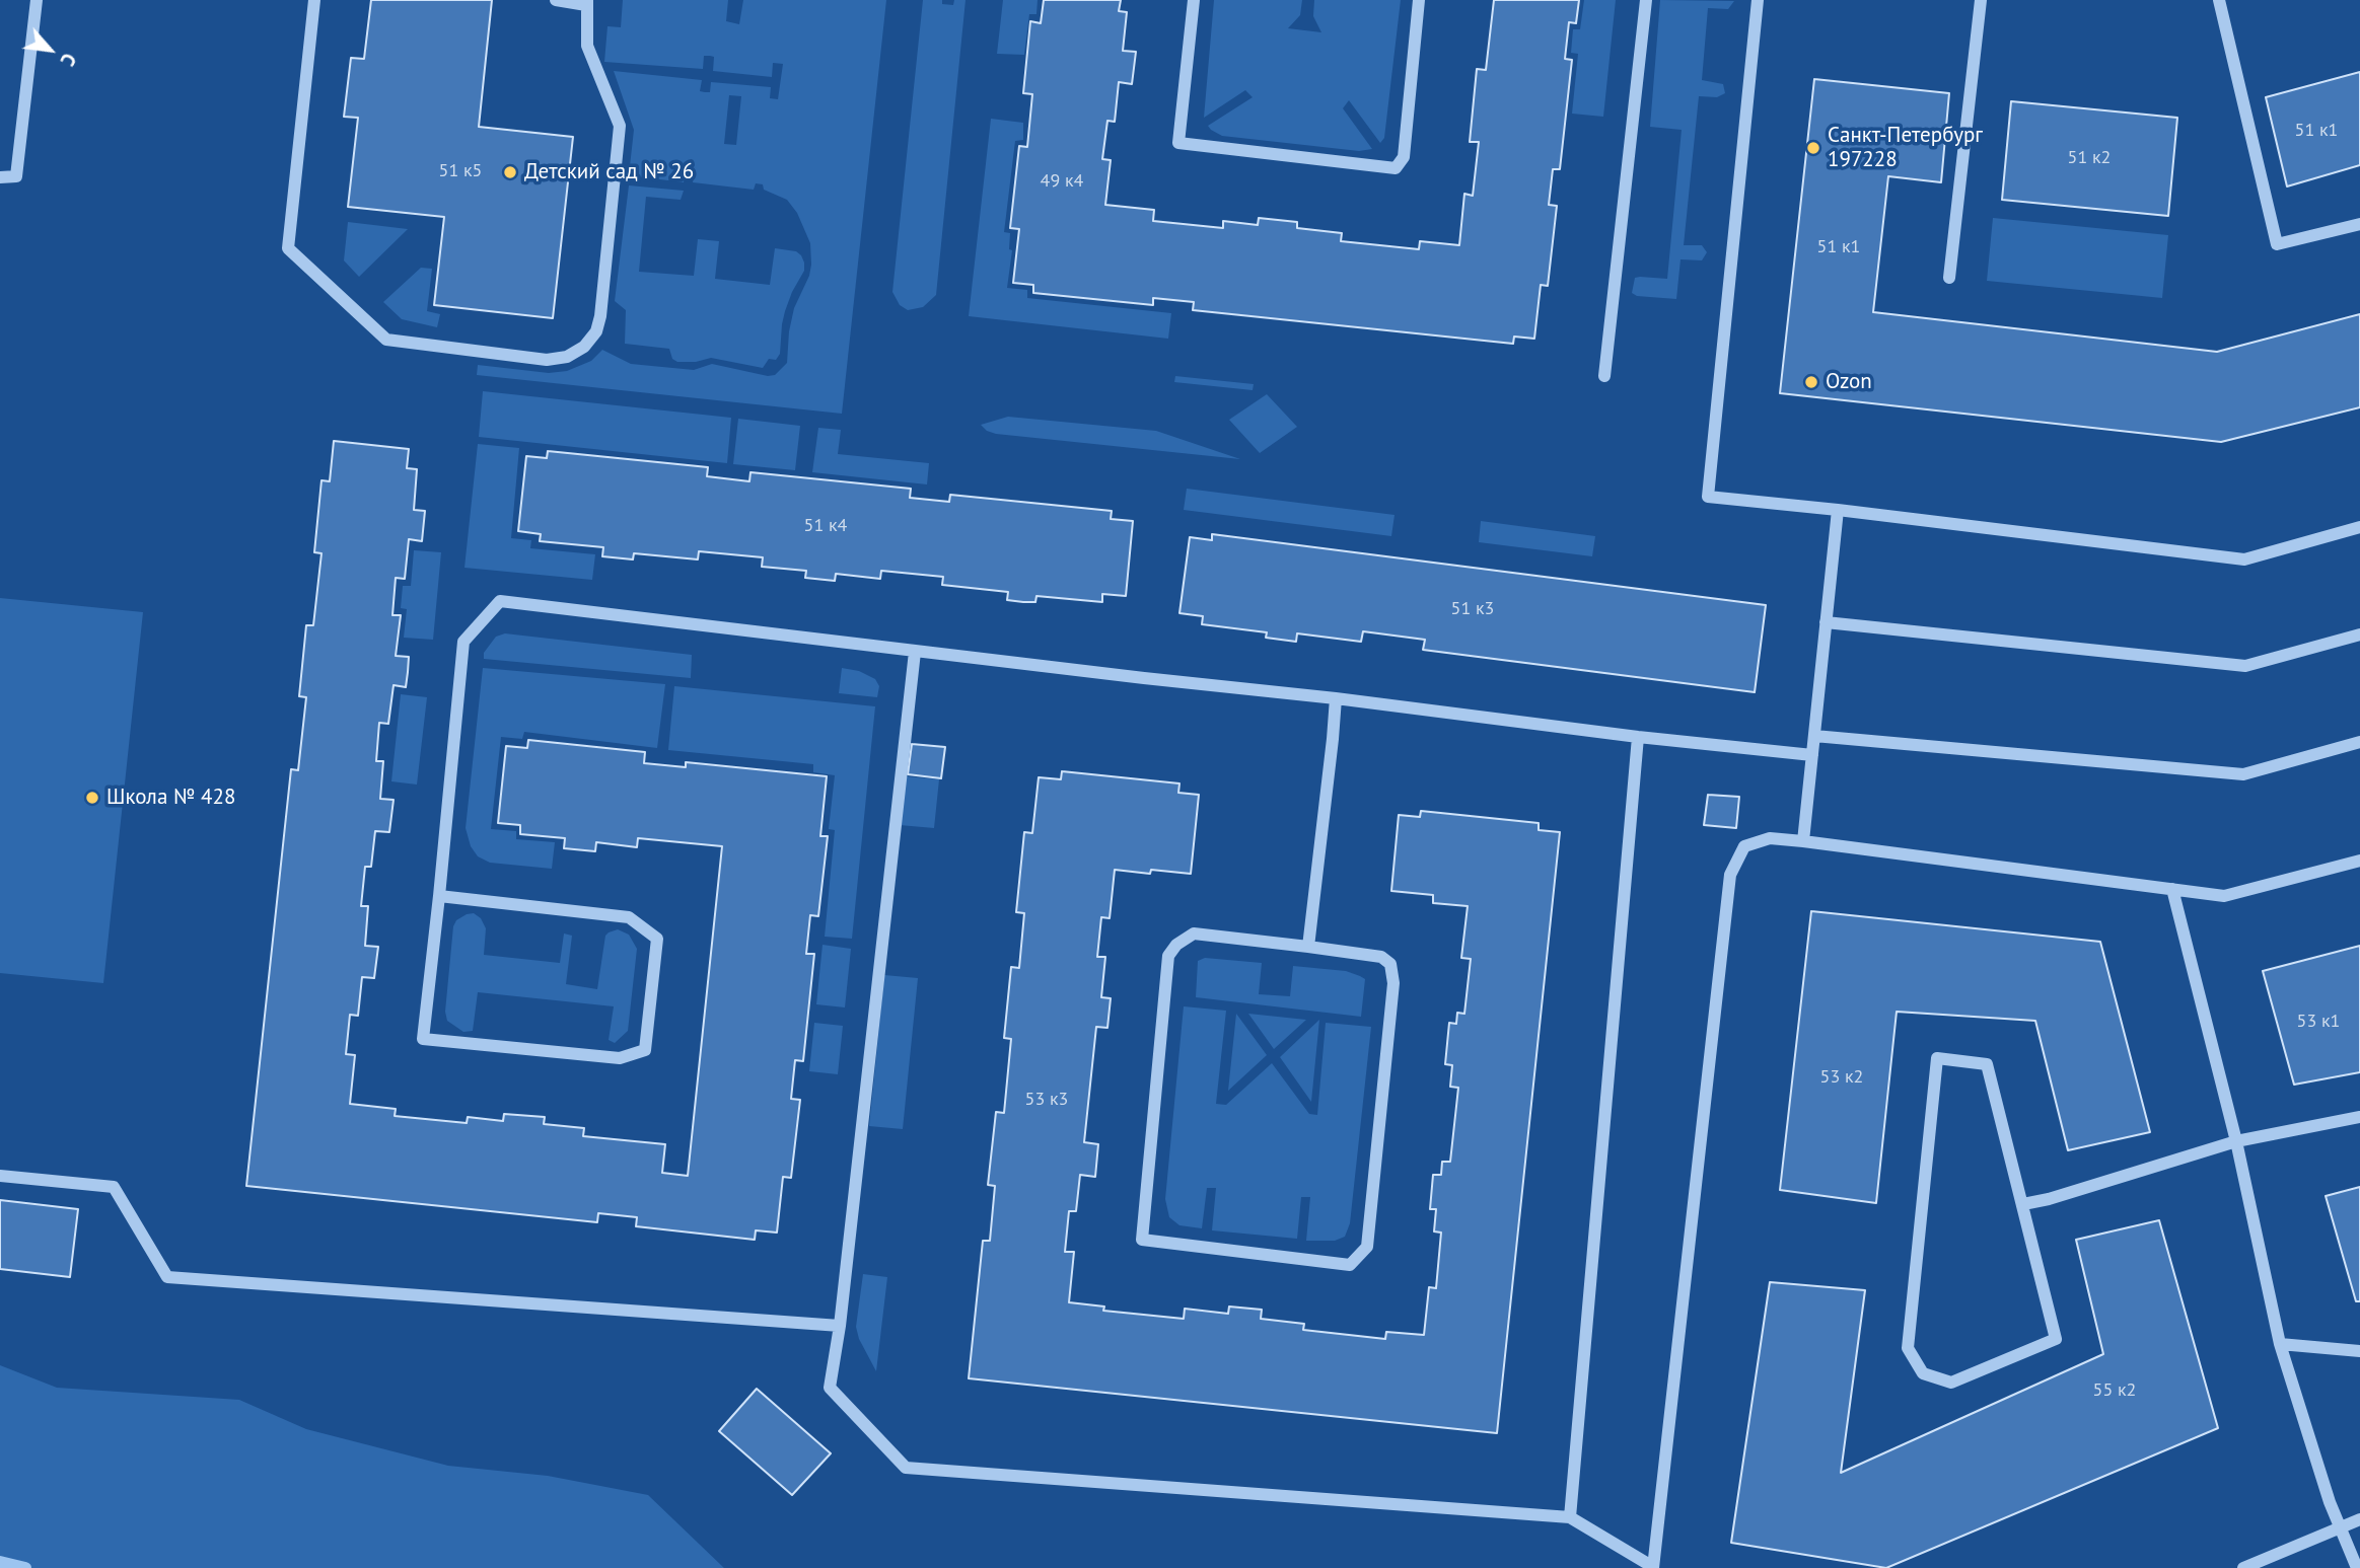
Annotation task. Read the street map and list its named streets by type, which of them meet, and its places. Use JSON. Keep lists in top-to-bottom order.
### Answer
{
  "places": [
    "Санкт-Петербург 197228",
    "Детский сад № 26",
    "Ozon",
    "Школа № 428"
  ],
  "house_numbers": [
    "51 к1",
    "51 к2",
    "51 к5",
    "49 к4",
    "51 к1",
    "51 к4",
    "51 к3",
    "53 к1",
    "53 к2",
    "53 к3",
    "55 к2"
  ],
  "north": "bottom right"
}
